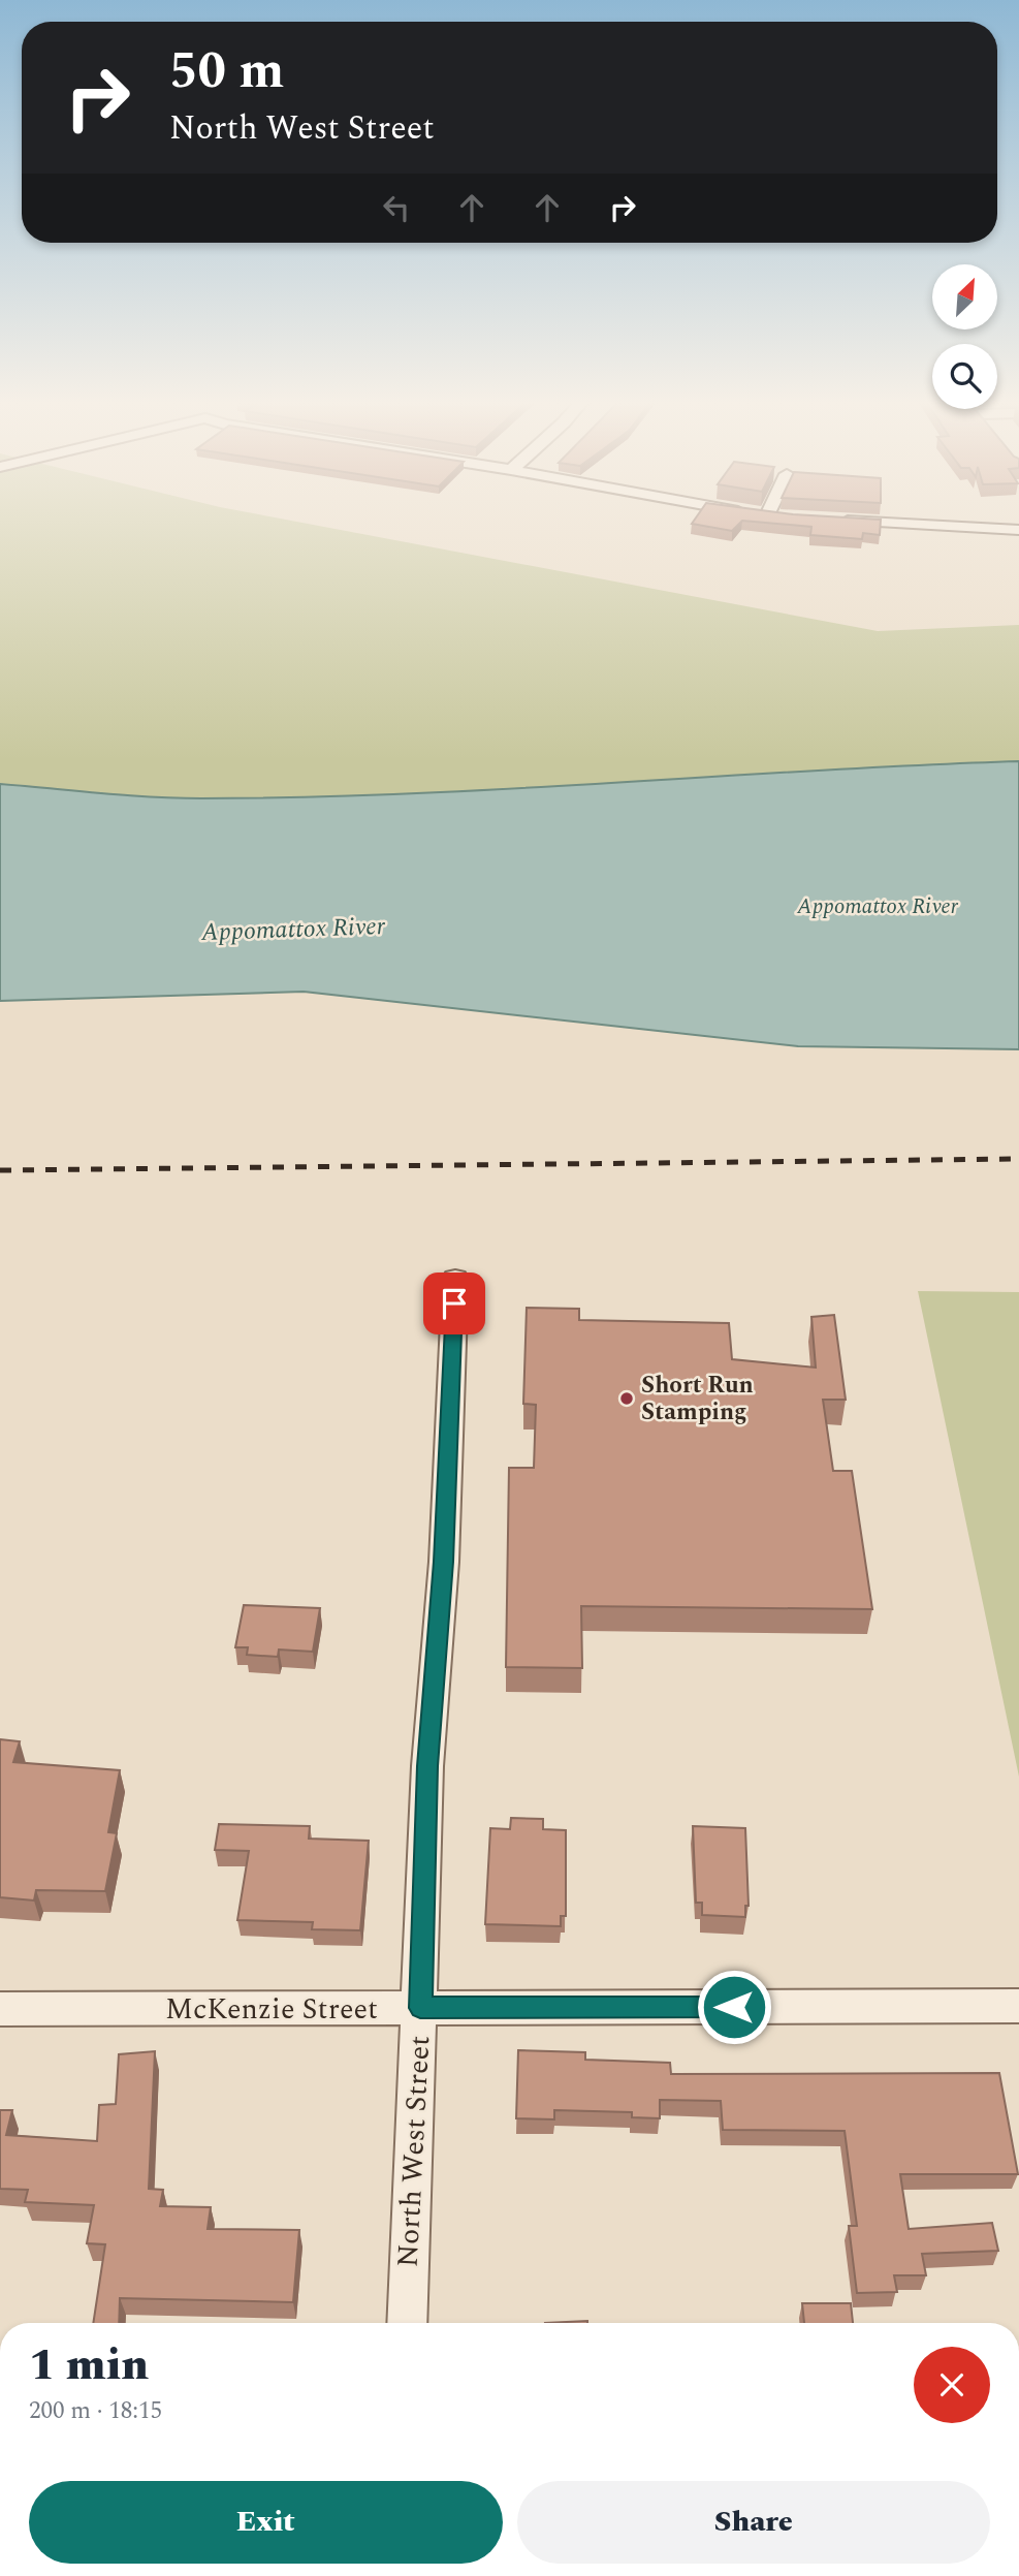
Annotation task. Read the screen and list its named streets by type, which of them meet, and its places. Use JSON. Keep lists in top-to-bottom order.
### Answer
{
  "streets": {
    "street": ["McKenzie Street", "North West Street"]
  },
  "crossings": [
    ["McKenzie Street", "North West Street"]
  ],
  "water": ["Appomattox River"],
  "places": ["Short Run Stamping"],
  "north": "top right",
  "page": {
    "turn": ["50 m", "North West Street"],
    "heading": ["1 min", "200 m · 18:15"],
    "buttons": ["Exit", "Share"]
  }
}
